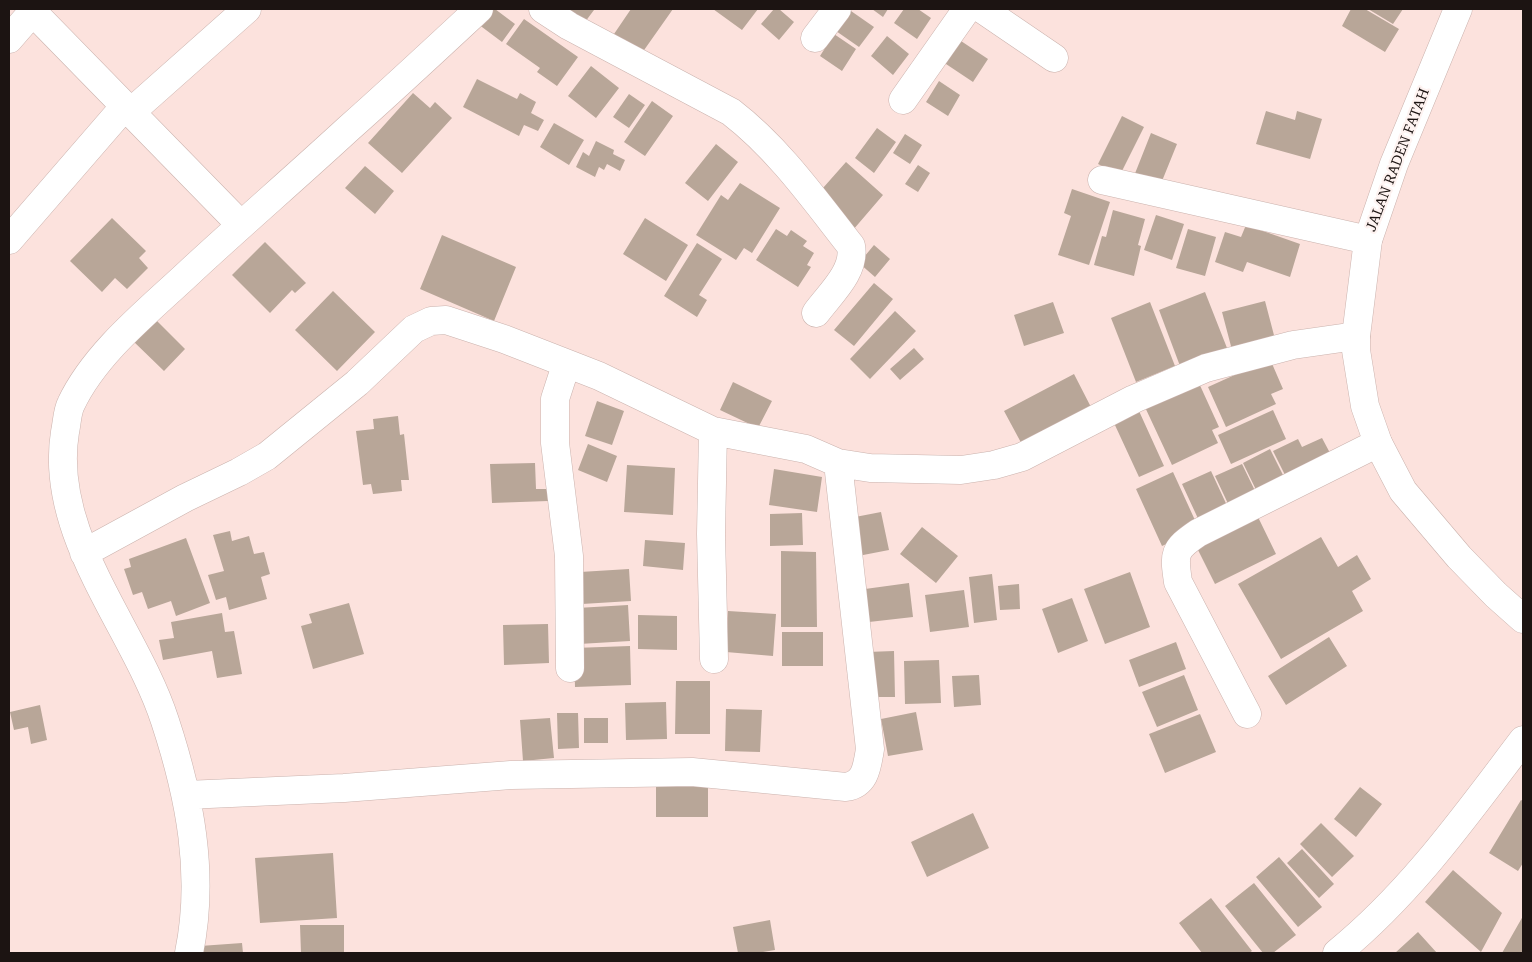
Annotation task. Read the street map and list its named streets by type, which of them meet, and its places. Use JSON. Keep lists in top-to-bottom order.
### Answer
{
  "streets": {
    "main road": ["JALAN RADEN FATAH"]
  }
}
